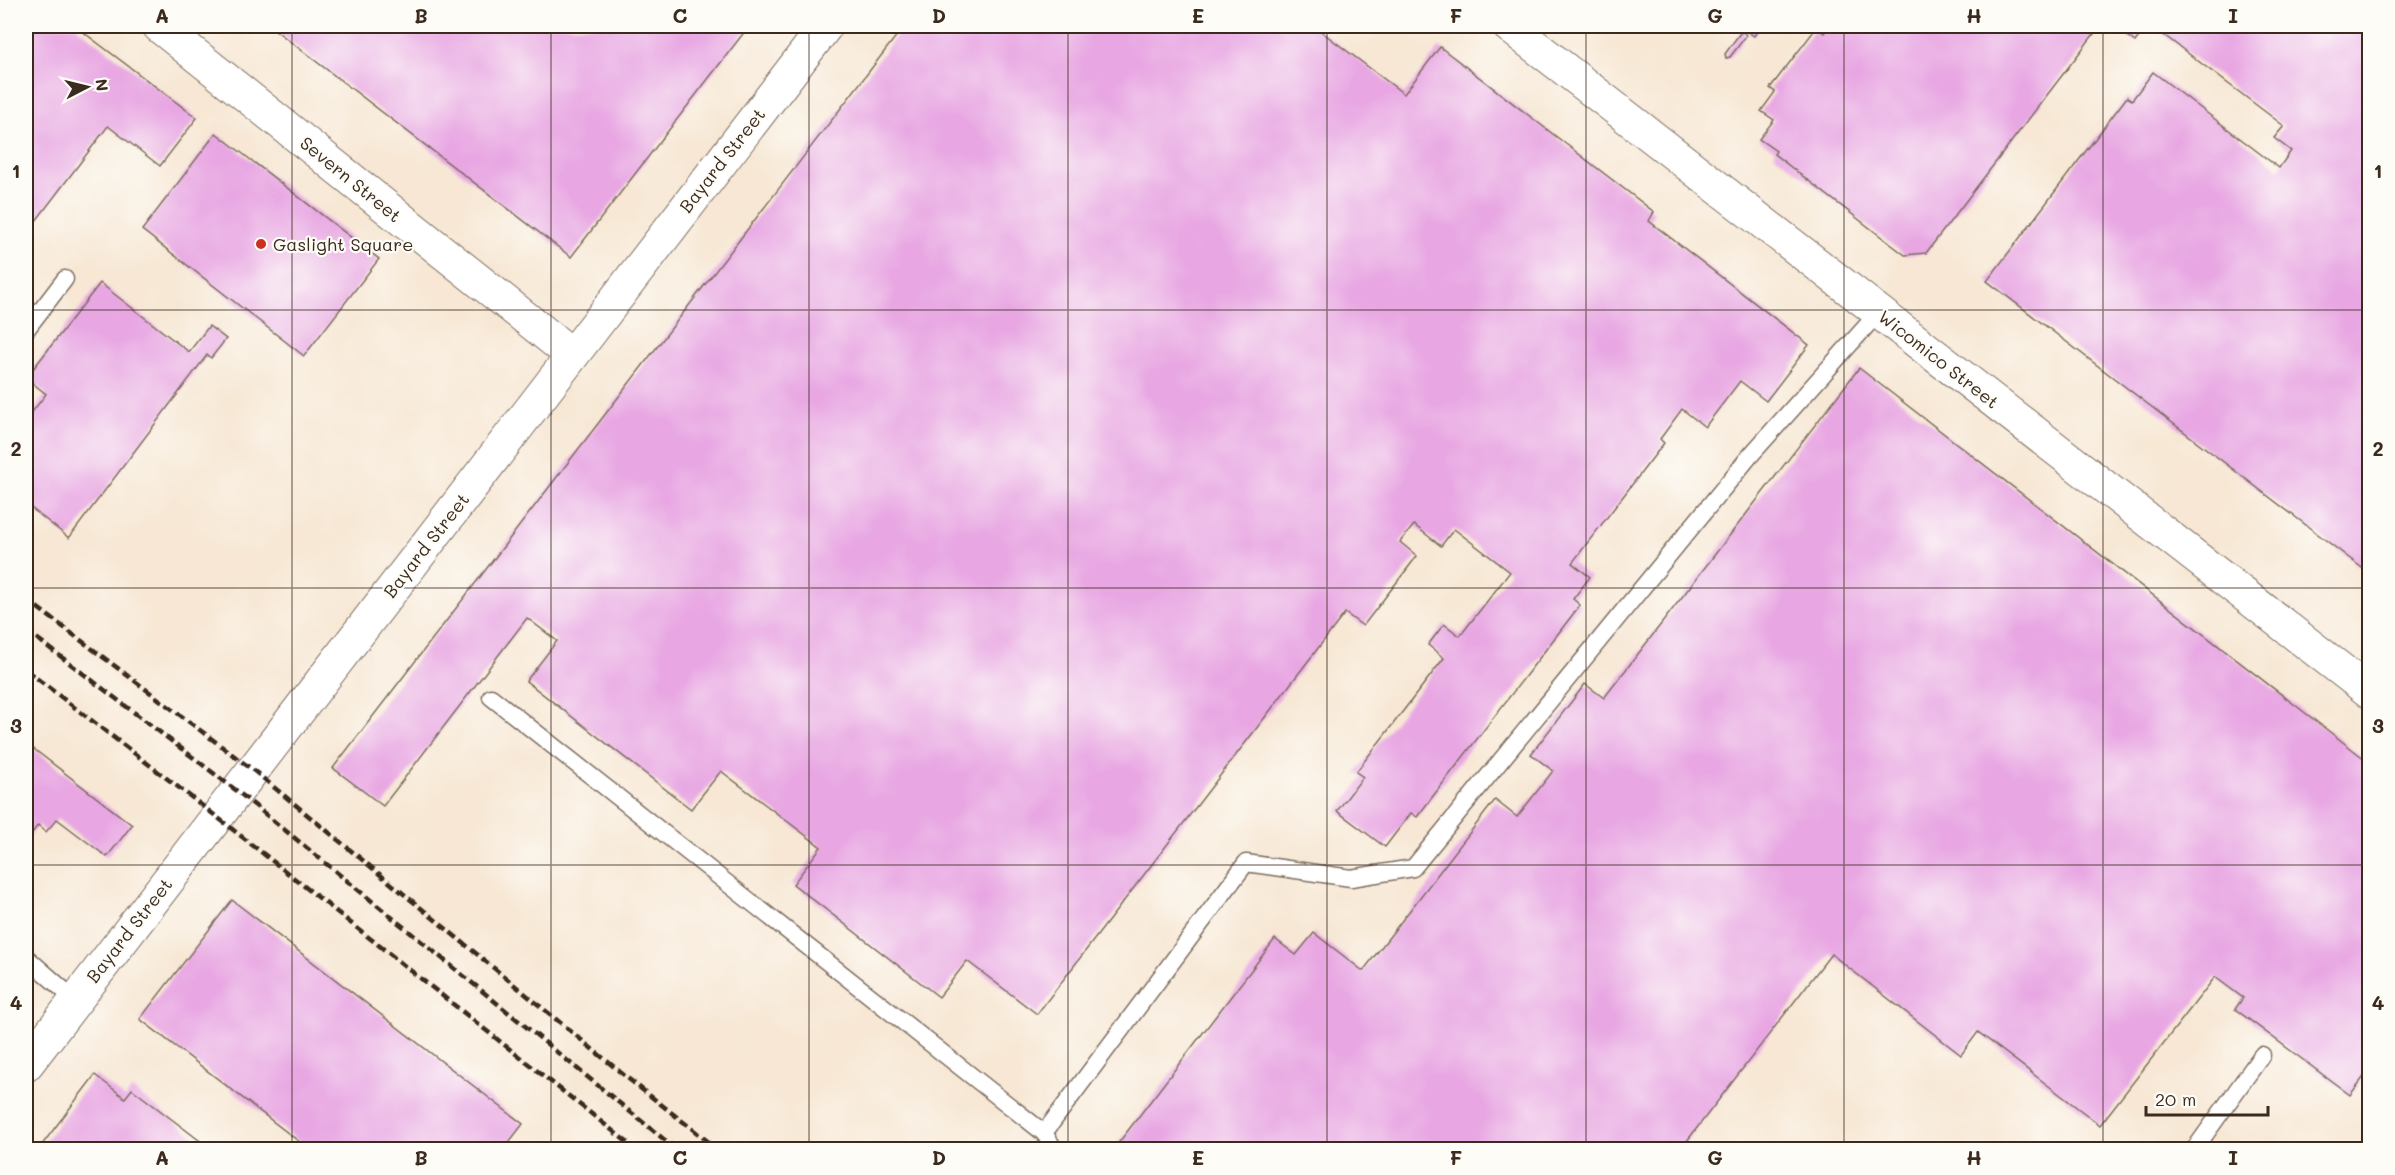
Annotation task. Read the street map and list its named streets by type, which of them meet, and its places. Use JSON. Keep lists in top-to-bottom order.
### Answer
{
  "streets": {
    "street": ["Bayard Street", "Severn Street", "Wicomico Street"]
  },
  "crossings": [
    ["Bayard Street", "Severn Street"]
  ],
  "places": ["Gaslight Square"],
  "scale_bar": "20 m",
  "north": "right",
  "grid": {
    "columns": [
      "A",
      "B",
      "C",
      "D",
      "E",
      "F",
      "G",
      "H",
      "I"
    ],
    "rows": [
      "1",
      "2",
      "3",
      "4"
    ]
  }
}
